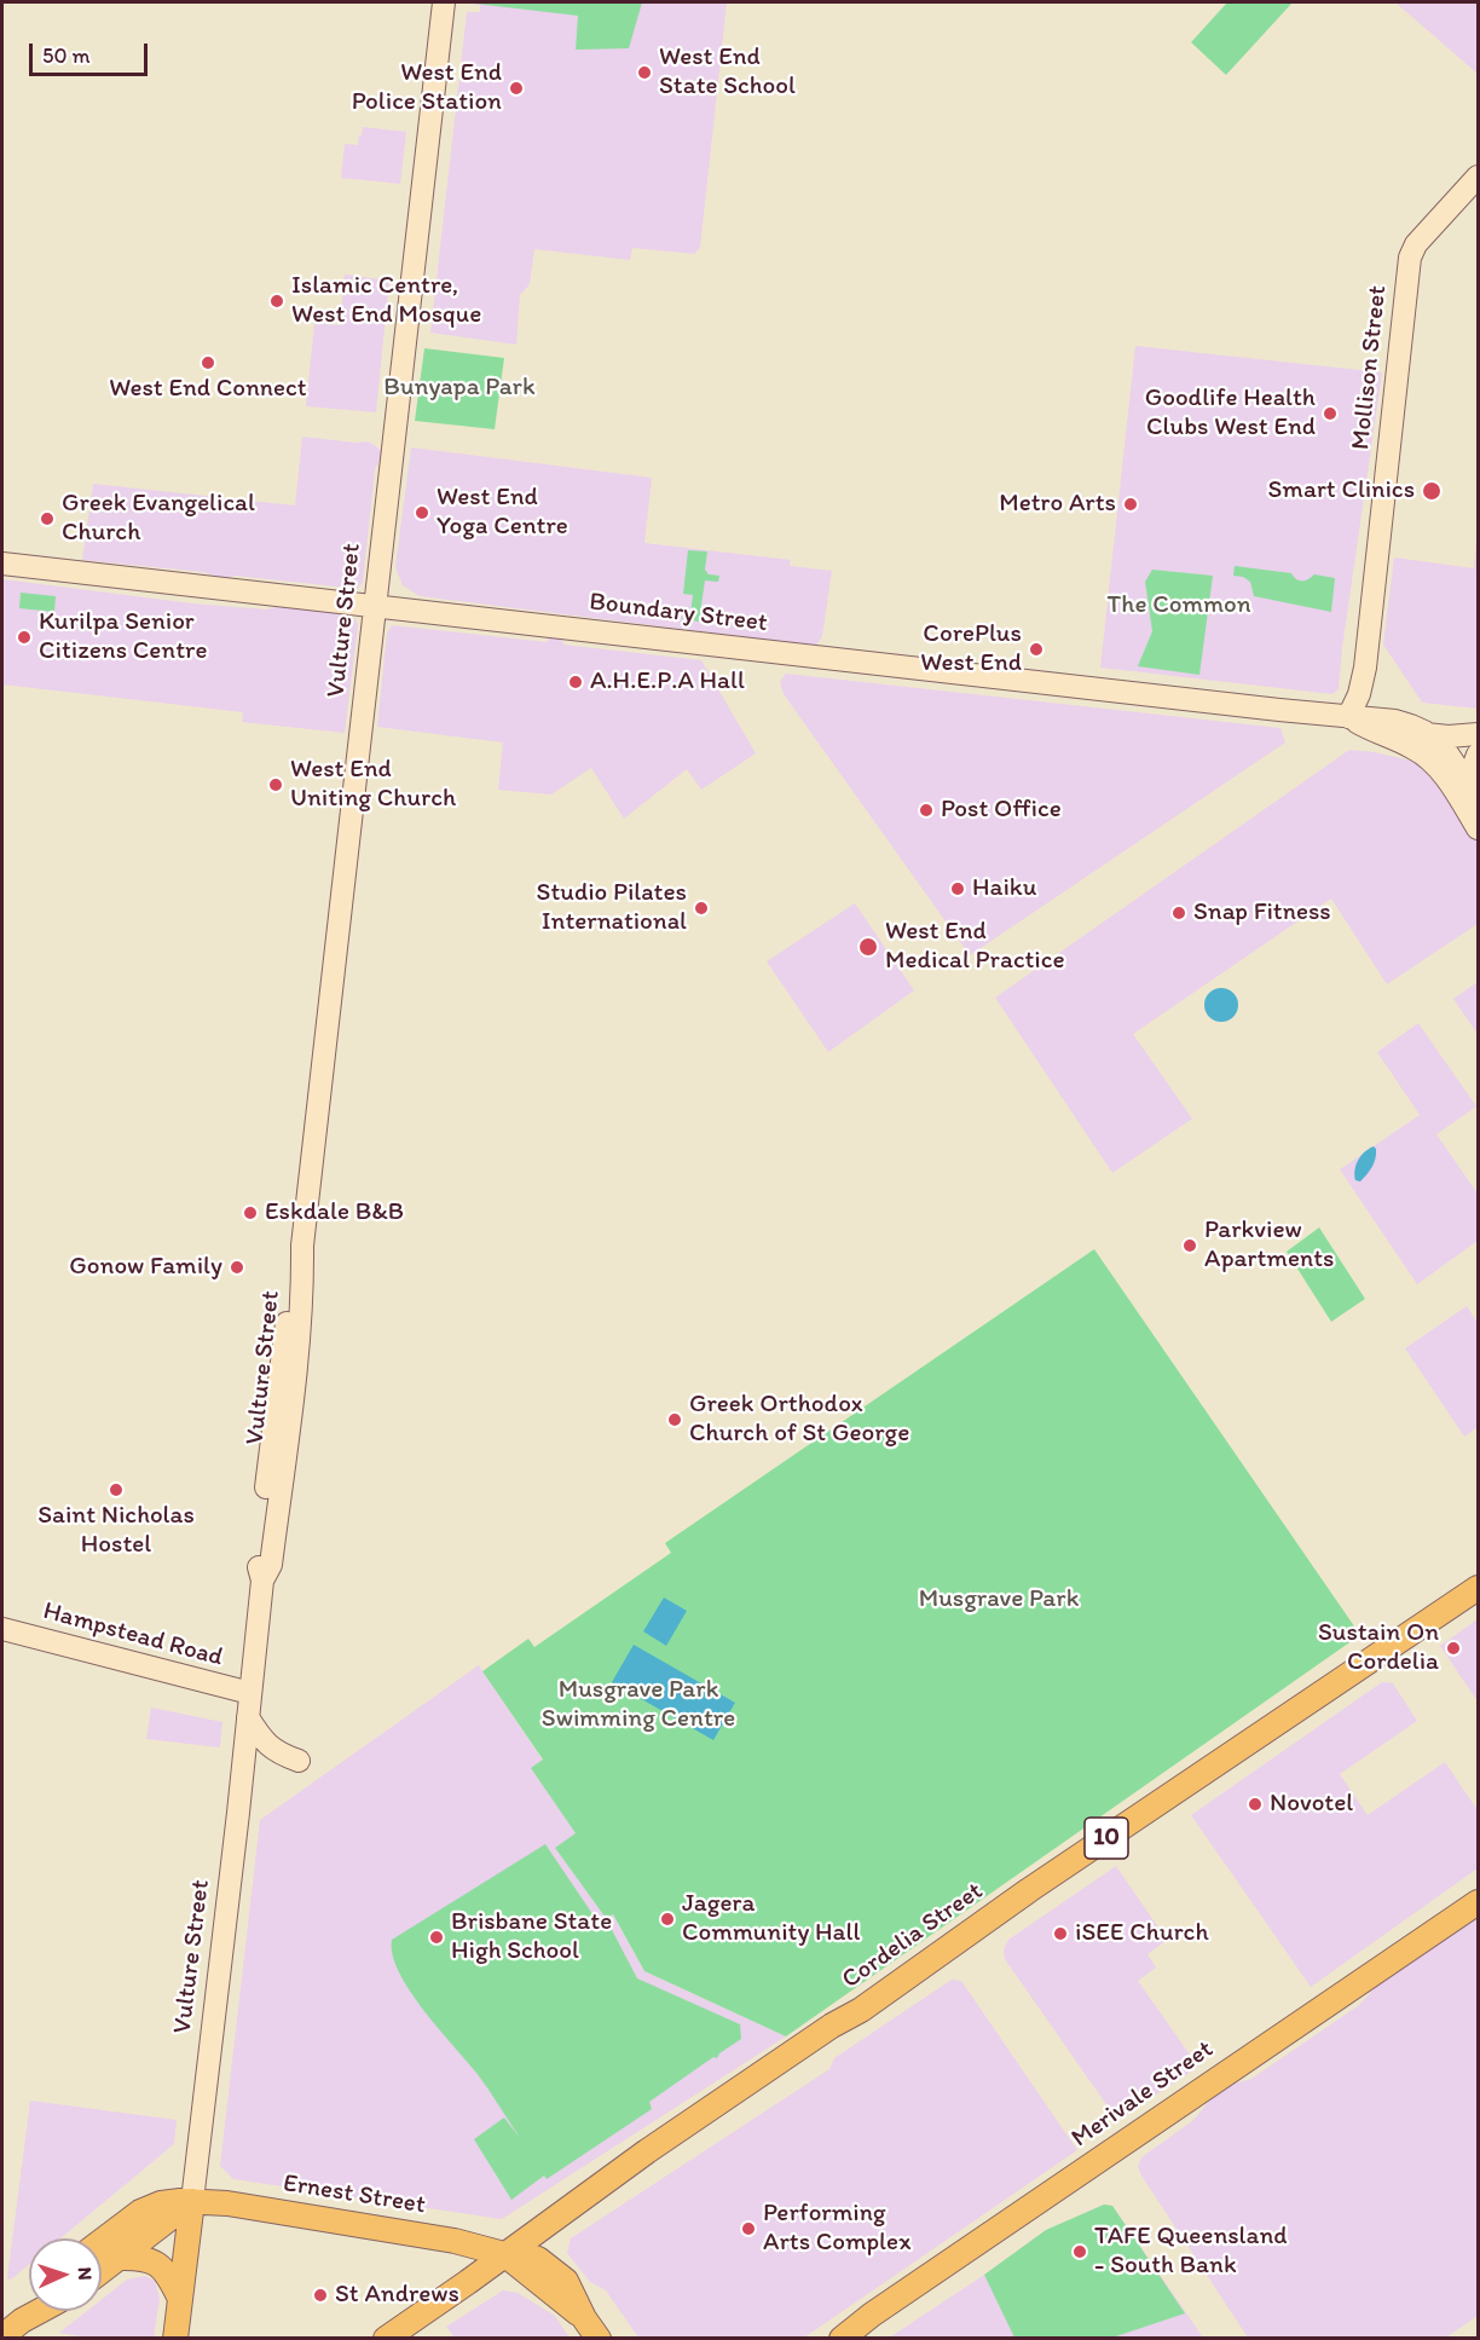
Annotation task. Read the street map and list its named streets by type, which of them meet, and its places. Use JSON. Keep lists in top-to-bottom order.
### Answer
{
  "streets": {
    "main road": [
      "Mollison Street",
      "Boundary Street",
      "Vulture Street",
      "Hampstead Road",
      "10",
      "Cordelia Street",
      "Merivale Street",
      "Ernest Street"
    ]
  },
  "crossings": [
    ["Mollison Street", "Boundary Street"],
    ["Boundary Street", "Vulture Street"],
    ["Vulture Street", "Hampstead Road"],
    ["Vulture Street", "Ernest Street"],
    ["Cordelia Street", "Ernest Street"]
  ],
  "parks": [
    "Bunyapa Park",
    "The Common",
    "Musgrave Park",
    "Musgrave Park Swimming Centre"
  ],
  "places": [
    "West End State School",
    "West End Police Station",
    "Islamic Centre, West End Mosque",
    "West End Connect",
    "Goodlife Health Clubs West End",
    "Smart Clinics",
    "Metro Arts",
    "West End Yoga Centre",
    "Greek Evangelical Church",
    "Kurilpa Senior Citizens Centre",
    "CorePlus West End",
    "A.H.E.P.A Hall",
    "West End Uniting Church",
    "Post Office",
    "Haiku",
    "Studio Pilates International",
    "Snap Fitness",
    "West End Medical Practice",
    "Eskdale B&B",
    "Parkview Apartments",
    "Gonow Family",
    "Greek Orthodox Church of St George",
    "Saint Nicholas Hostel",
    "Sustain On Cordelia",
    "Novotel",
    "Jagera Community Hall",
    "iSEE Church",
    "Brisbane State High School",
    "Performing Arts Complex",
    "TAFE Queensland - South Bank",
    "St Andrews"
  ],
  "scale_bar": "50 m",
  "north": "right"
}
